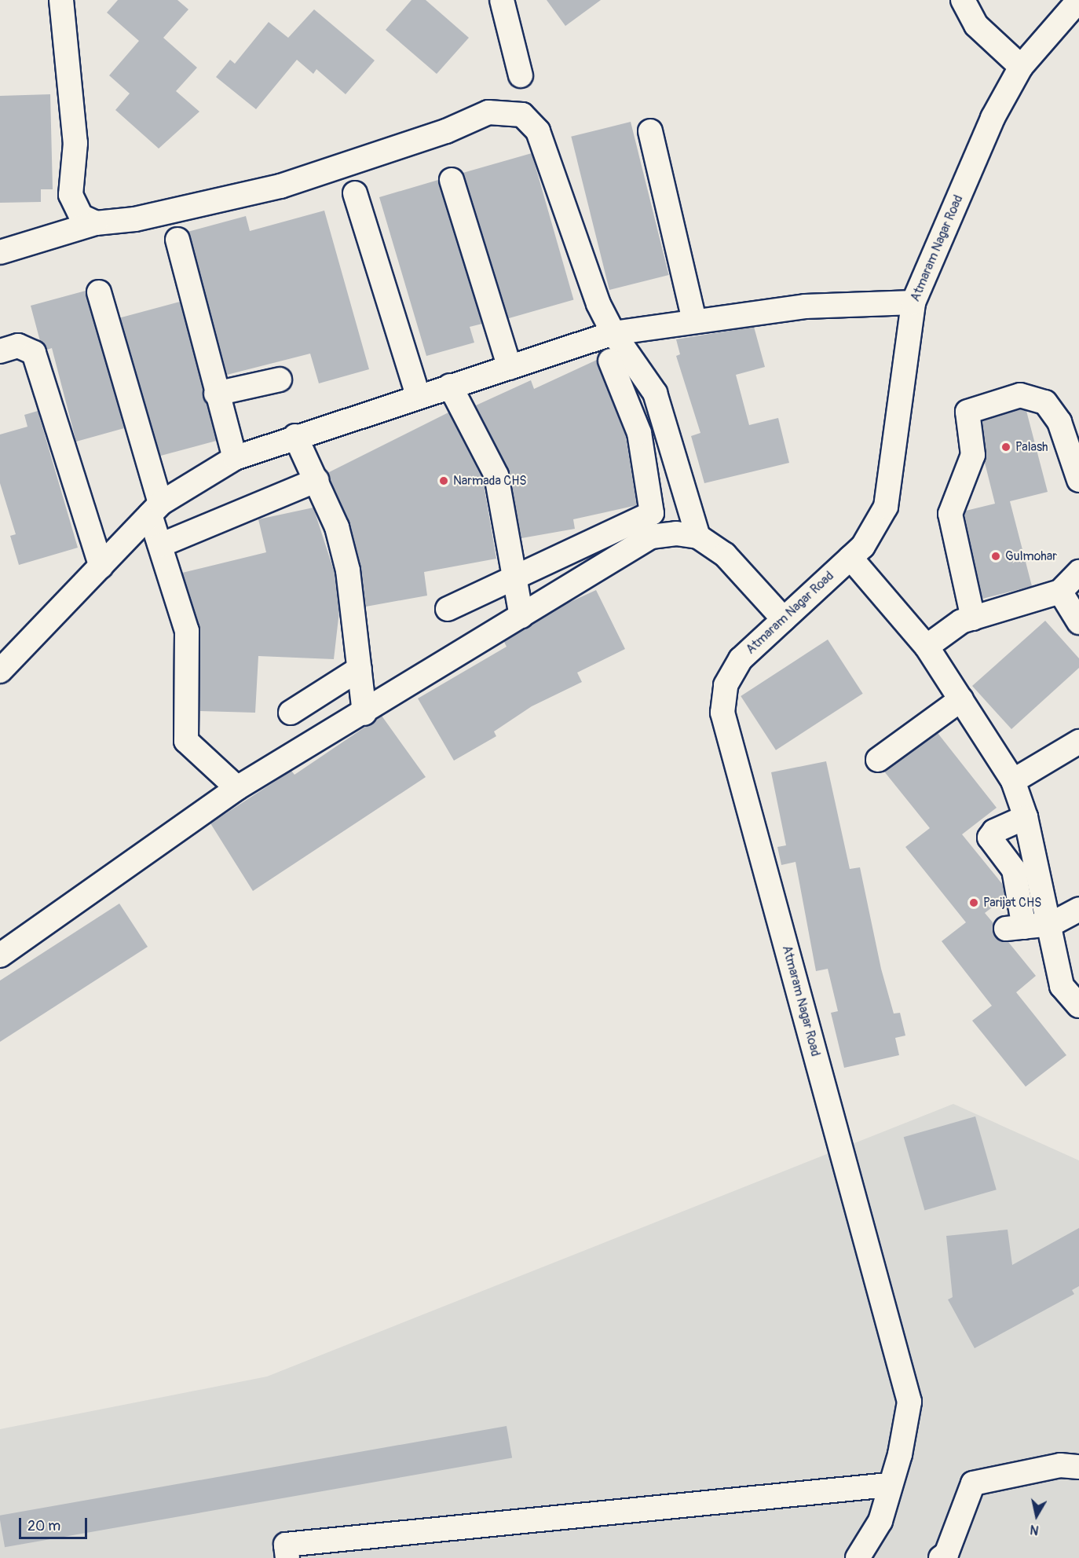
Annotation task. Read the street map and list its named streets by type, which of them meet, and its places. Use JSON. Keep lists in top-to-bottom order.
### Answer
{
  "streets": {
    "street": ["Atmaram Nagar Road"]
  },
  "places": [
    "Palash",
    "Narmada CHS",
    "Gulmohar",
    "Parijat CHS"
  ],
  "scale_bar": "20 m",
  "north": "bottom"
}
